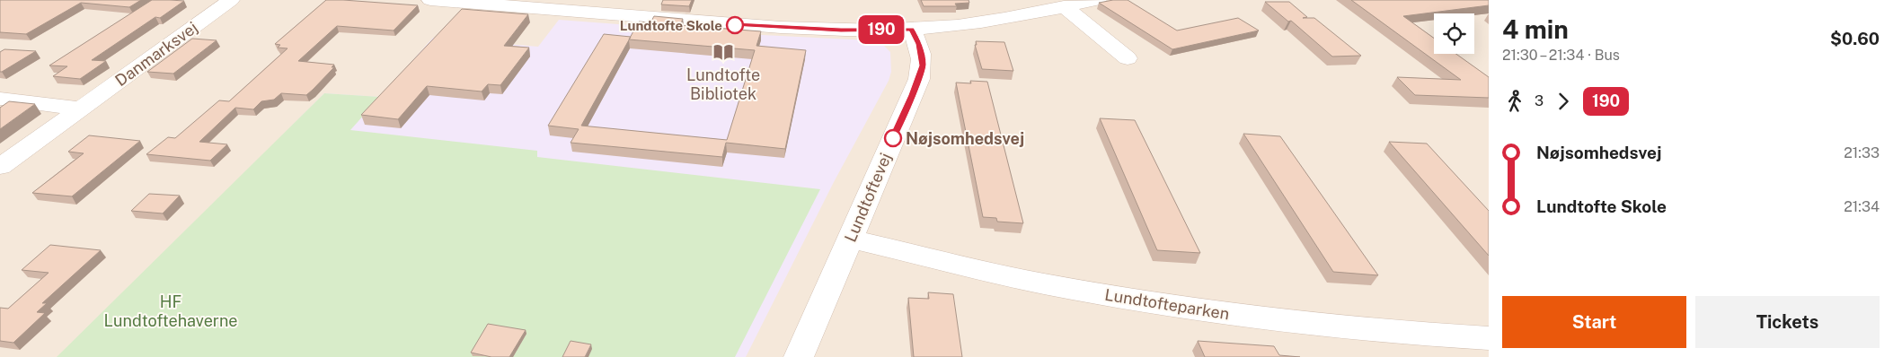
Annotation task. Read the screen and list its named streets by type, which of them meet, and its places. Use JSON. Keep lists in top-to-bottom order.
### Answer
{
  "streets": {
    "street": ["Danmarksvej", "Lundtoftevej", "Lundtofteparken"]
  },
  "crossings": [
    ["Lundtoftevej", "Lundtofteparken"]
  ],
  "parks": ["HF Lundtoftehaverne"],
  "places": {
    "other": ["Lundtofte Skole", "Nøjsomhedsvej"],
    "library": ["Lundtofte Bibliotek"]
  },
  "lines": ["bus line 190"],
  "page": {
    "on_map": "190",
    "heading": ["4 min", "21:30 – 21:34 · Bus", "$0.60"],
    "legs": ["3", "190"],
    "list": [
      {
        "name": "Nøjsomhedsvej",
        "value": "21:33"
      },
      {
        "name": "Lundtofte Skole",
        "value": "21:34"
      }
    ],
    "buttons": ["Start", "Tickets"]
  }
}
